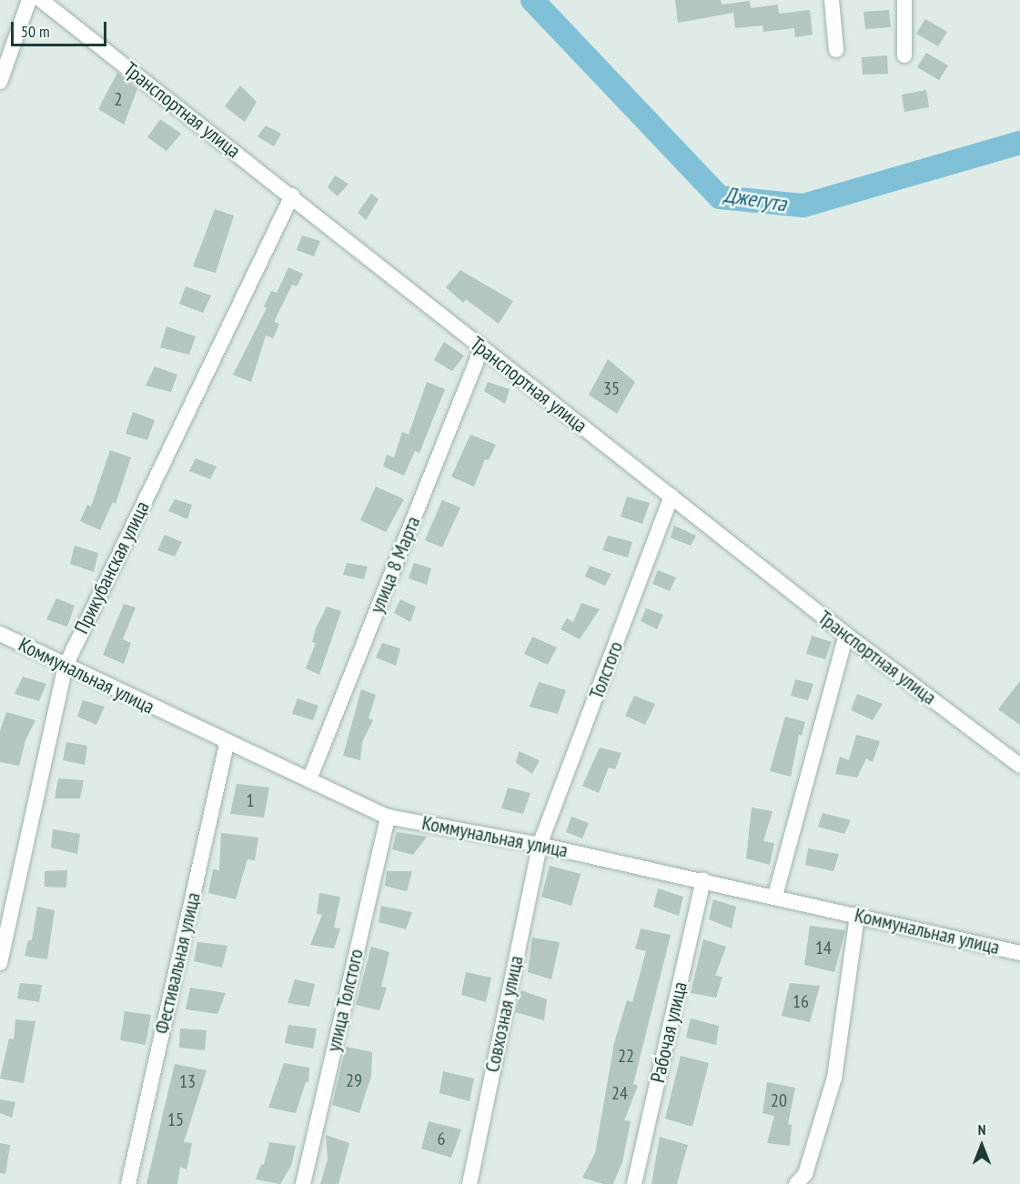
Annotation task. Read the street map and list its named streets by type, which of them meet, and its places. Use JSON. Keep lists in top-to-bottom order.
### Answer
{
  "streets": {
    "street": [
      "Транспортная улица",
      "улица 8 Марта",
      "Прикубанская улица",
      "Толстого",
      "Коммунальная улица",
      "Фестивальная улица",
      "улица Толстого",
      "Совхозная улица",
      "Рабочая улица"
    ]
  },
  "crossings": [
    ["Транспортная улица", "улица 8 Марта"],
    ["Транспортная улица", "Прикубанская улица"],
    ["Транспортная улица", "Толстого"],
    ["улица 8 Марта", "Коммунальная улица"],
    ["Прикубанская улица", "Коммунальная улица"],
    ["Толстого", "Коммунальная улица"],
    ["Толстого", "Совхозная улица"],
    ["Коммунальная улица", "Фестивальная улица"],
    ["Коммунальная улица", "улица Толстого"],
    ["Коммунальная улица", "Совхозная улица"],
    ["Коммунальная улица", "Рабочая улица"]
  ],
  "water": ["Джегута"],
  "house_numbers": [
    "2",
    "35",
    "1",
    "14",
    "16",
    "22",
    "29",
    "13",
    "24",
    "20",
    "15",
    "6"
  ],
  "scale_bar": "50 m",
  "north": "top"
}
